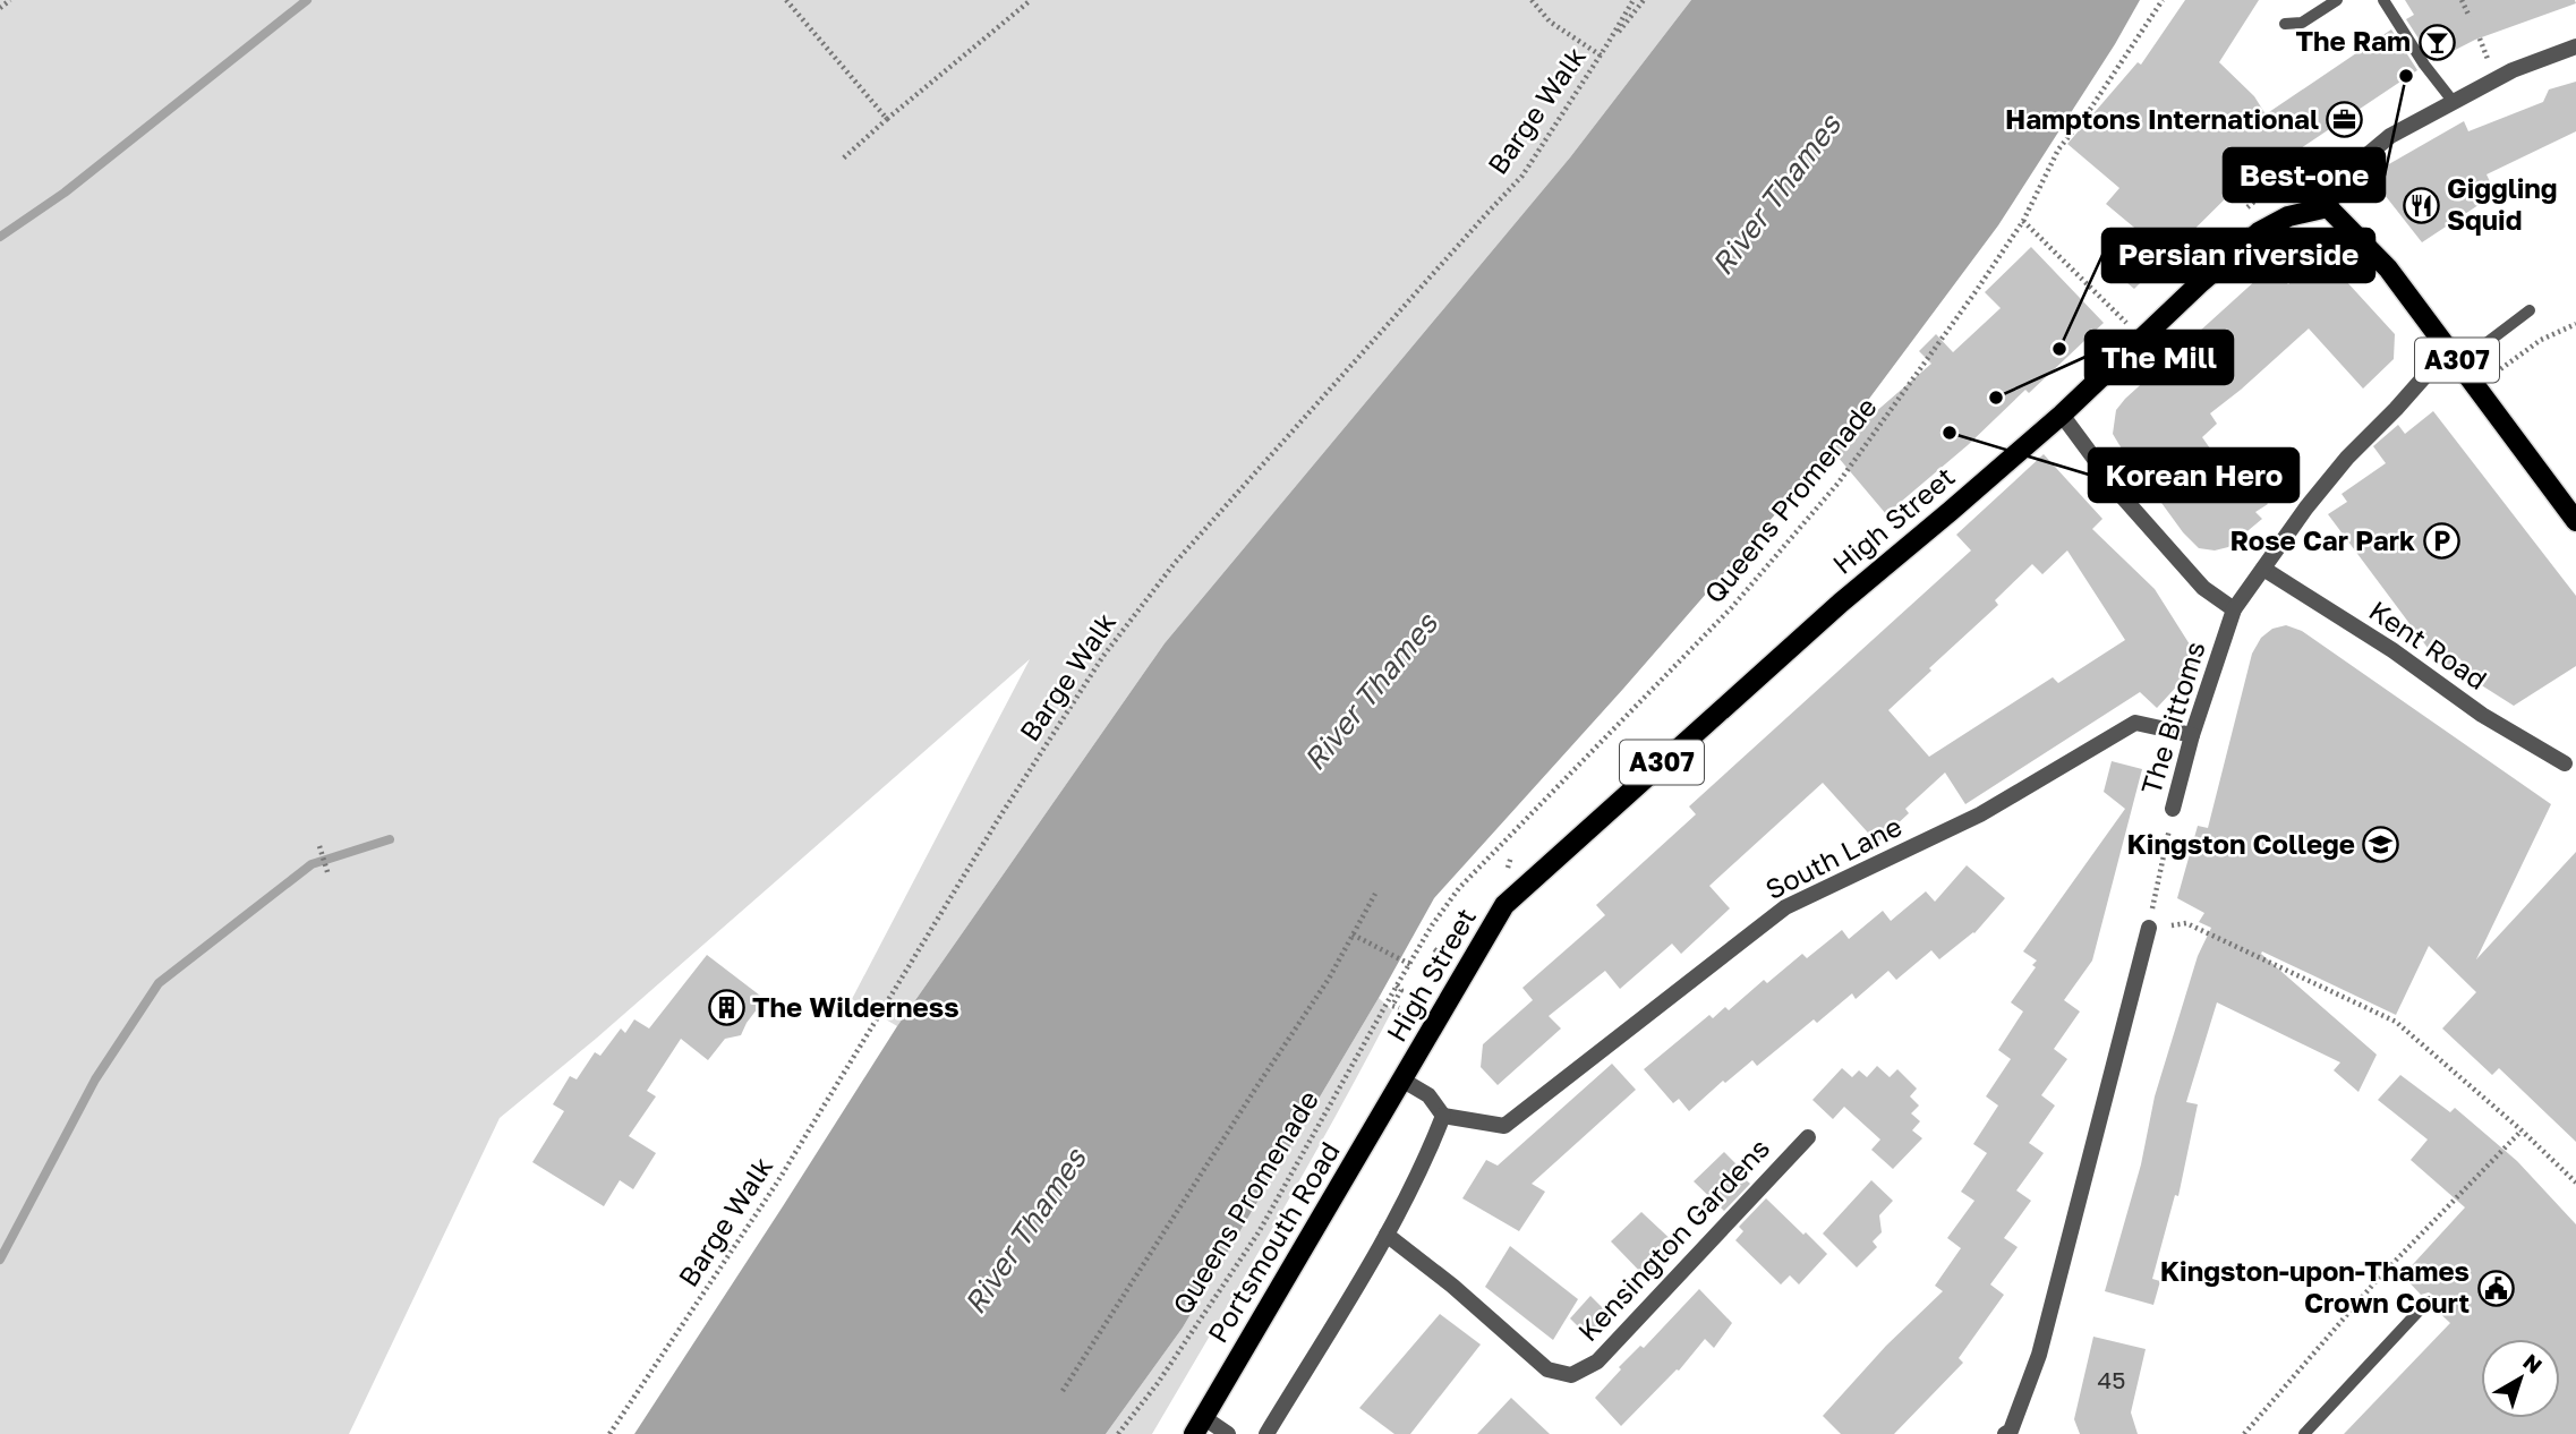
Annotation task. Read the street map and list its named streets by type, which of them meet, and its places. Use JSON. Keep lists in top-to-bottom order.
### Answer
{
  "streets": {
    "main road": ["A307", "High Street", "Portsmouth Road"],
    "street": [
      "Kent Road",
      "The Bittoms",
      "South Lane",
      "Kensington Gardens"
    ],
    "path": ["Barge Walk", "Queens Promenade"]
  },
  "crossings": [
    ["A307", "High Street"],
    ["A307", "The Bittoms"],
    ["High Street", "Portsmouth Road"],
    ["Kent Road", "The Bittoms"],
    ["The Bittoms", "South Lane"]
  ],
  "water": ["River Thames"],
  "places": {
    "bar": ["The Ram"],
    "other": [
      "Best-one",
      "Persian riverside",
      "The Mill",
      "Korean Hero"
    ],
    "office": ["Hamptons International"],
    "restaurant": ["Giggling Squid"],
    "parking": ["Rose Car Park"],
    "school or university": ["Kingston College"],
    "building": ["The Wilderness"],
    "public building": ["Kingston-upon-Thames Crown Court"]
  },
  "house_numbers": ["45"],
  "north": "top right"
}
